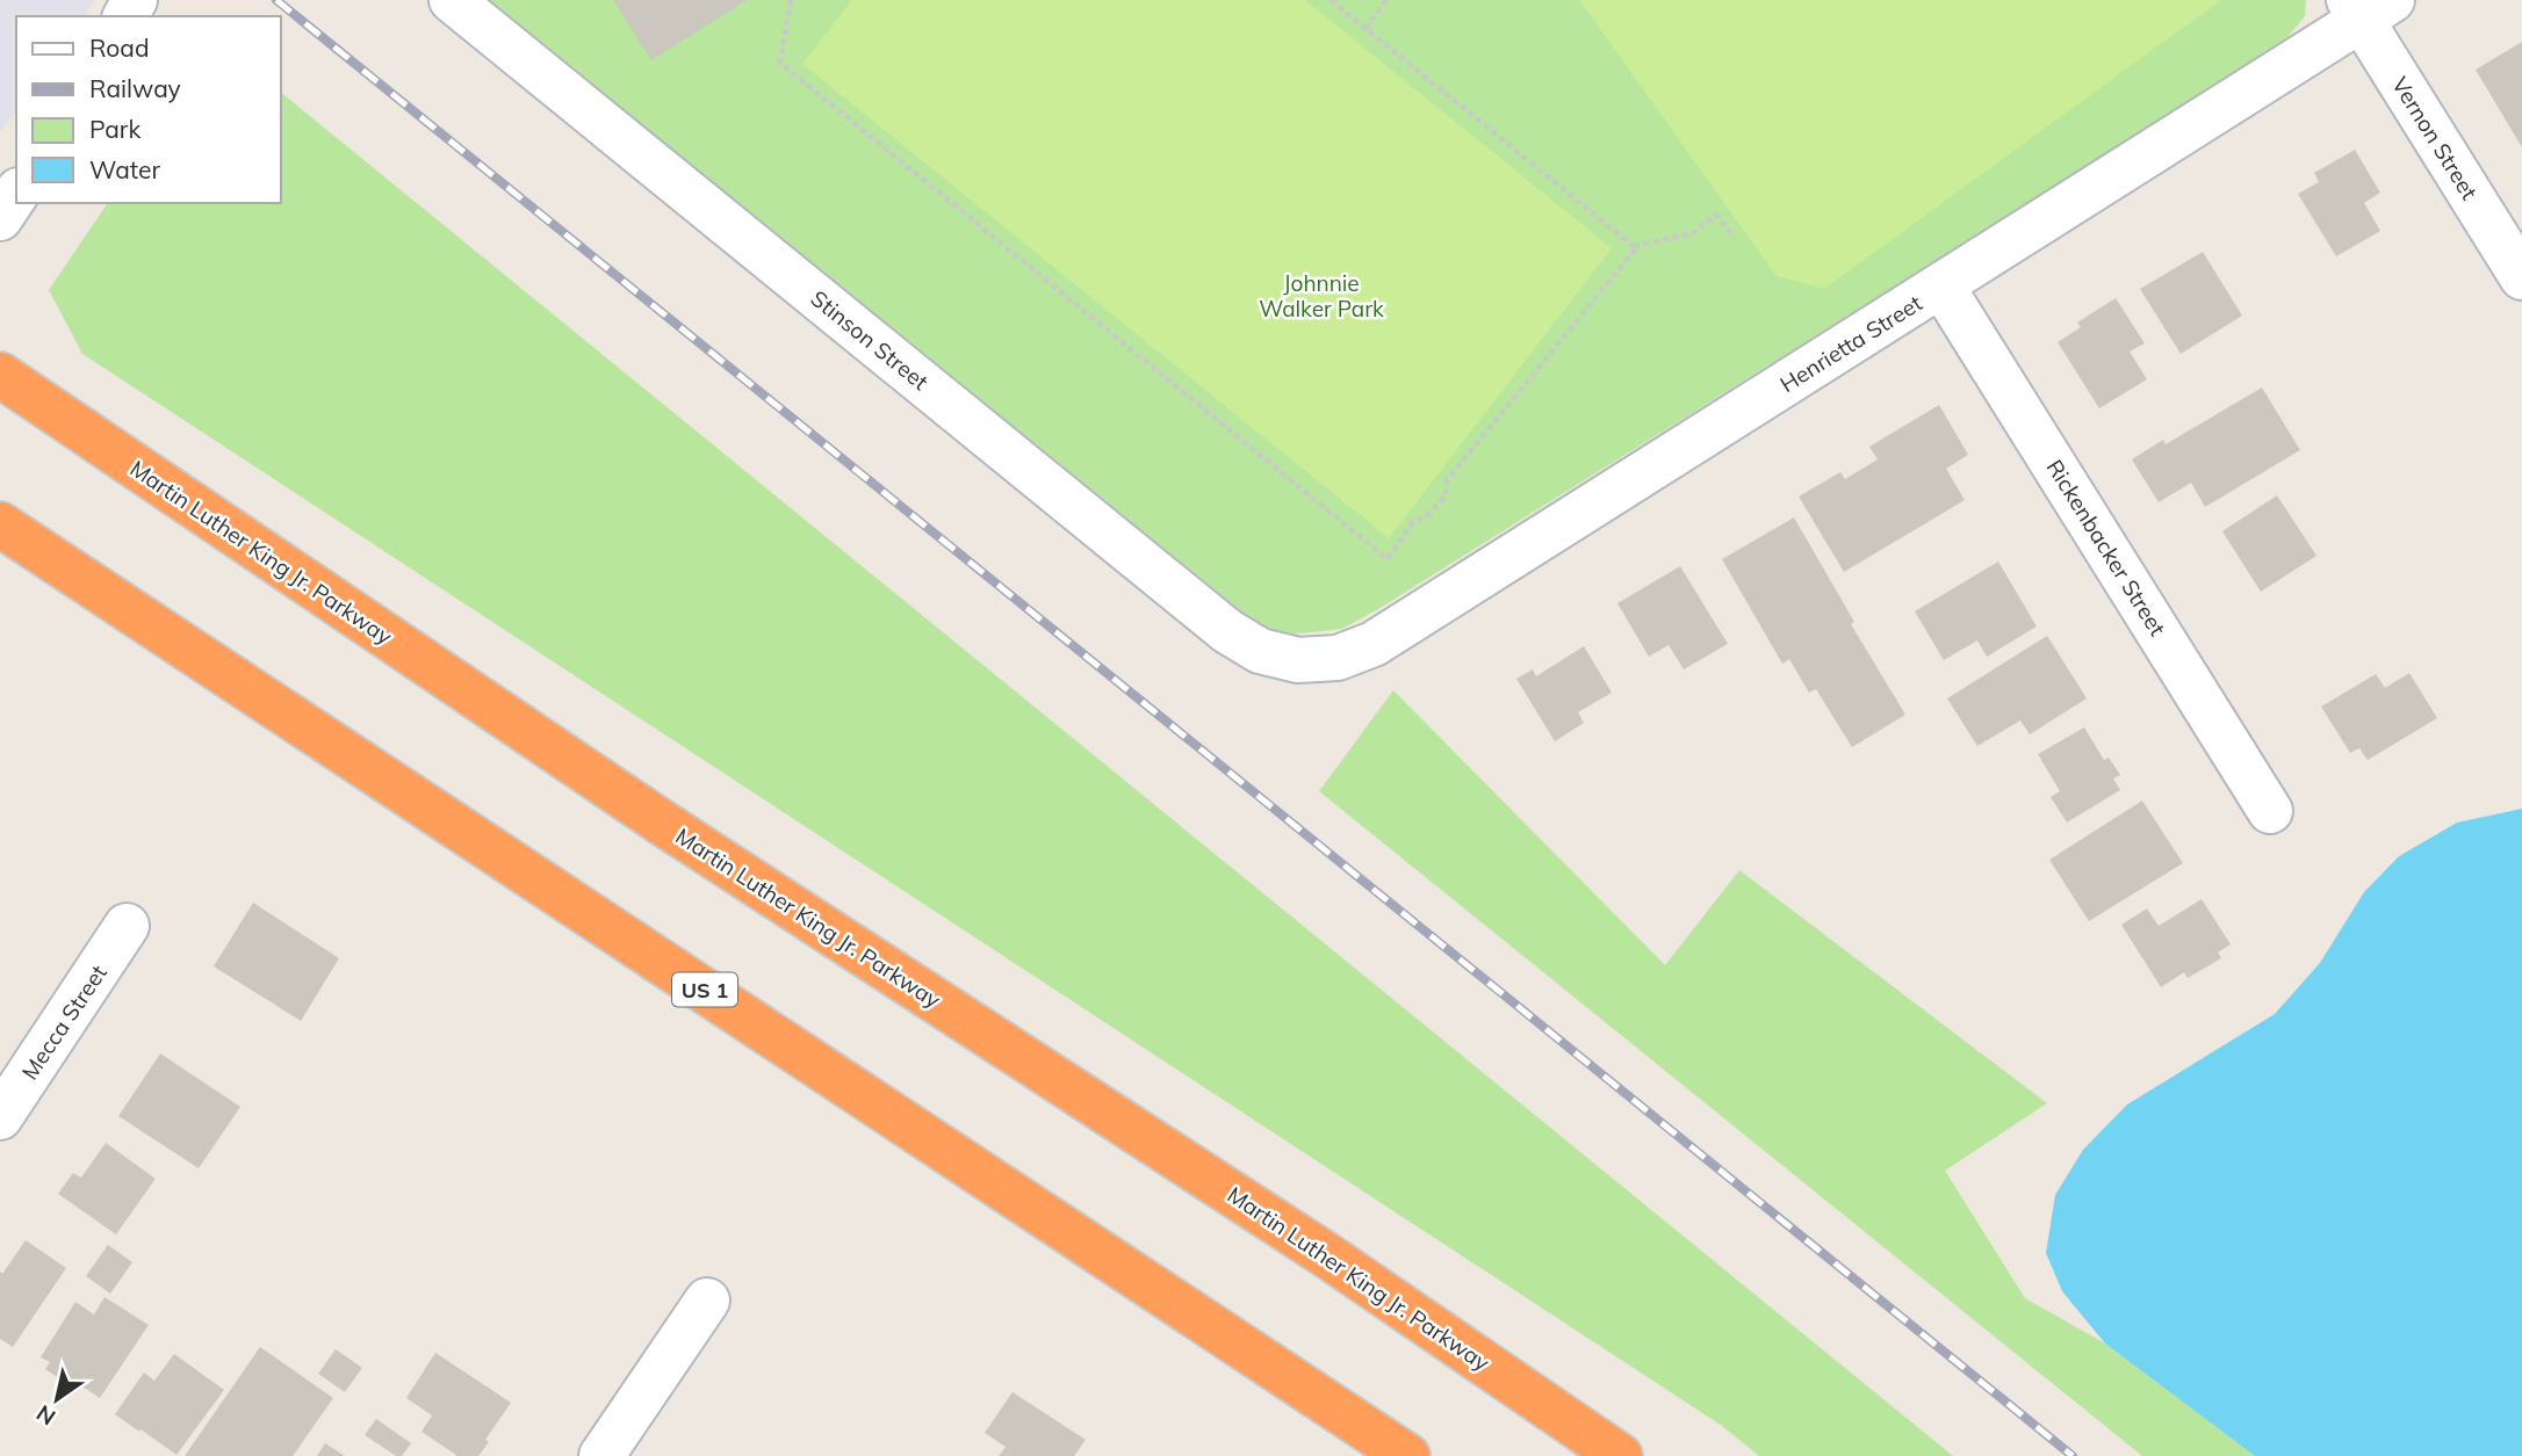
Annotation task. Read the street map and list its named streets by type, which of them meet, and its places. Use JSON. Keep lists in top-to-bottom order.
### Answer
{
  "streets": {
    "highway": ["Martin Luther King Jr. Parkway", "US 1"],
    "street": [
      "Vernon Street",
      "Stinson Street",
      "Henrietta Street",
      "Rickenbacker Street",
      "Mecca Street"
    ]
  },
  "crossings": [
    ["Vernon Street", "Henrietta Street"],
    ["Stinson Street", "Henrietta Street"],
    ["Henrietta Street", "Rickenbacker Street"]
  ],
  "parks": ["Johnnie Walker Park"],
  "legend": [
    "Road",
    "Railway",
    "Park",
    "Water"
  ],
  "north": "bottom left"
}
